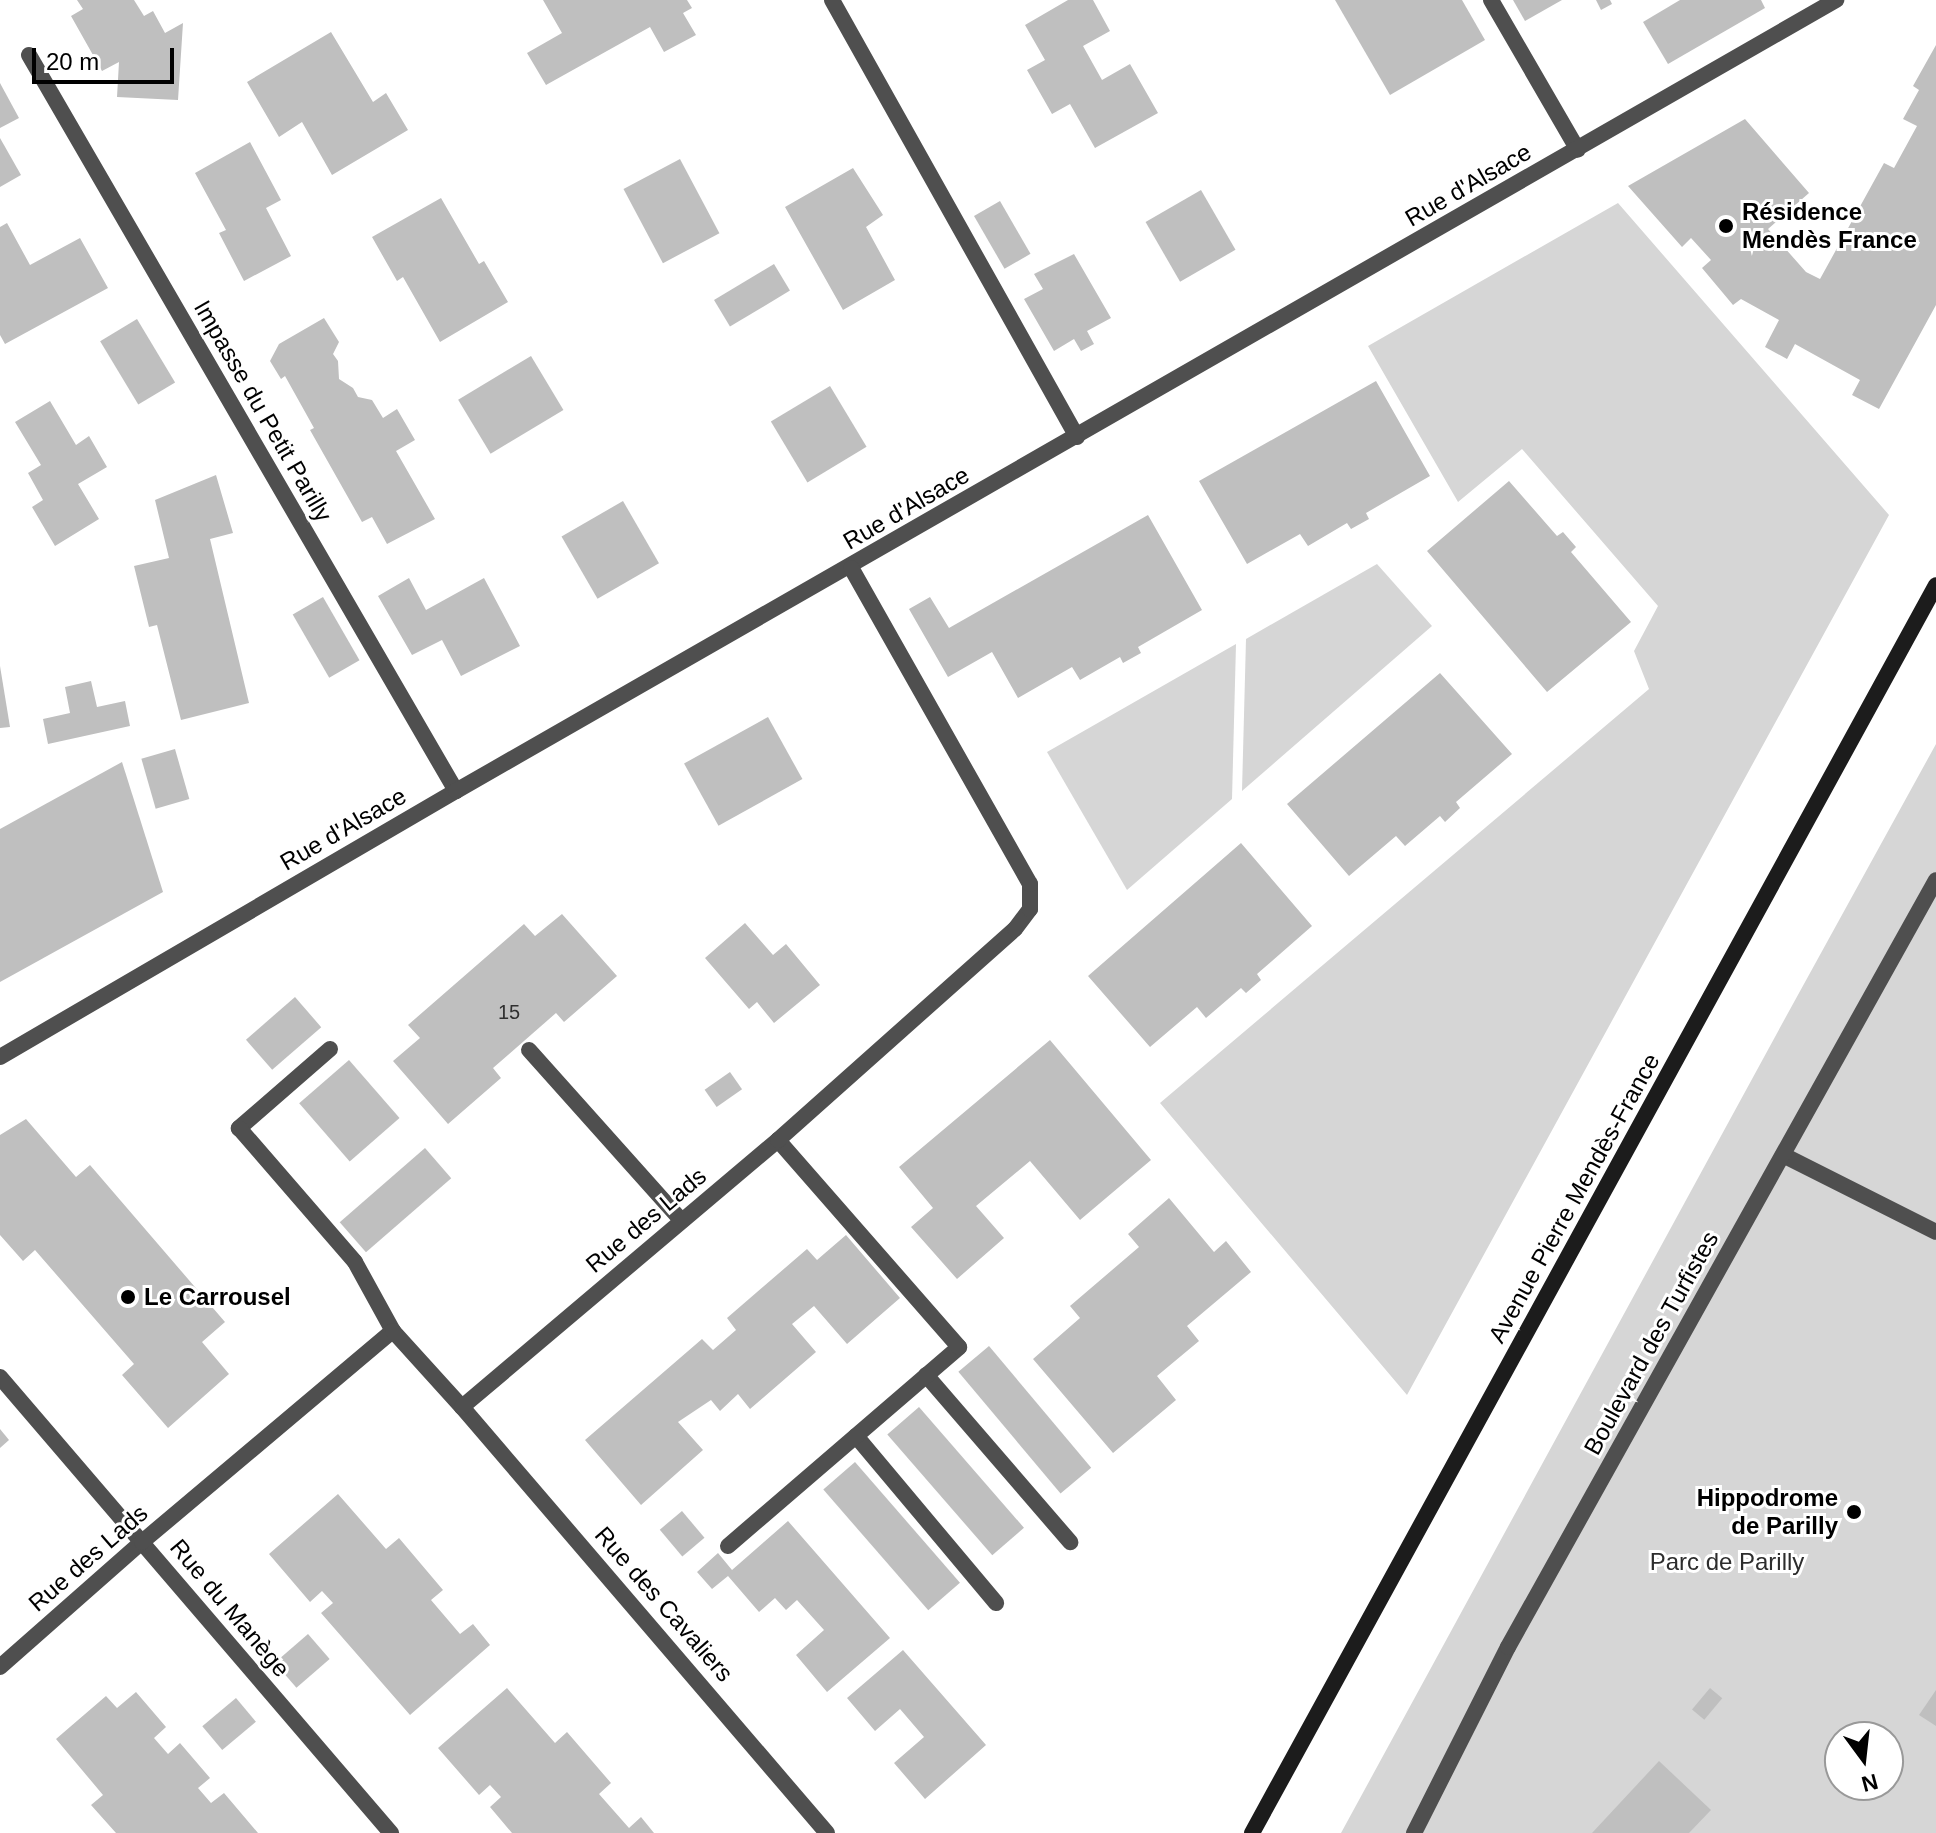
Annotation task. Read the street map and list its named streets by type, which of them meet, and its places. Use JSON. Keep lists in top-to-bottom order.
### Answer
{
  "streets": {
    "main road": ["Avenue Pierre Mendès-France"],
    "street": [
      "Rue d'Alsace",
      "Impasse du Petit Parilly",
      "Rue des Lads",
      "Boulevard des Turfistes",
      "Rue des Cavaliers",
      "Rue du Manège"
    ]
  },
  "crossings": [
    ["Rue d'Alsace", "Impasse du Petit Parilly"],
    ["Rue d'Alsace", "Rue des Lads"],
    ["Rue des Lads", "Rue des Cavaliers"],
    ["Rue des Lads", "Rue du Manège"]
  ],
  "parks": ["Parc de Parilly"],
  "places": ["Résidence Mendès France", "Le Carrousel", "Hippodrome de Parilly"],
  "house_numbers": ["15"],
  "scale_bar": "20 m",
  "north": "bottom"
}
